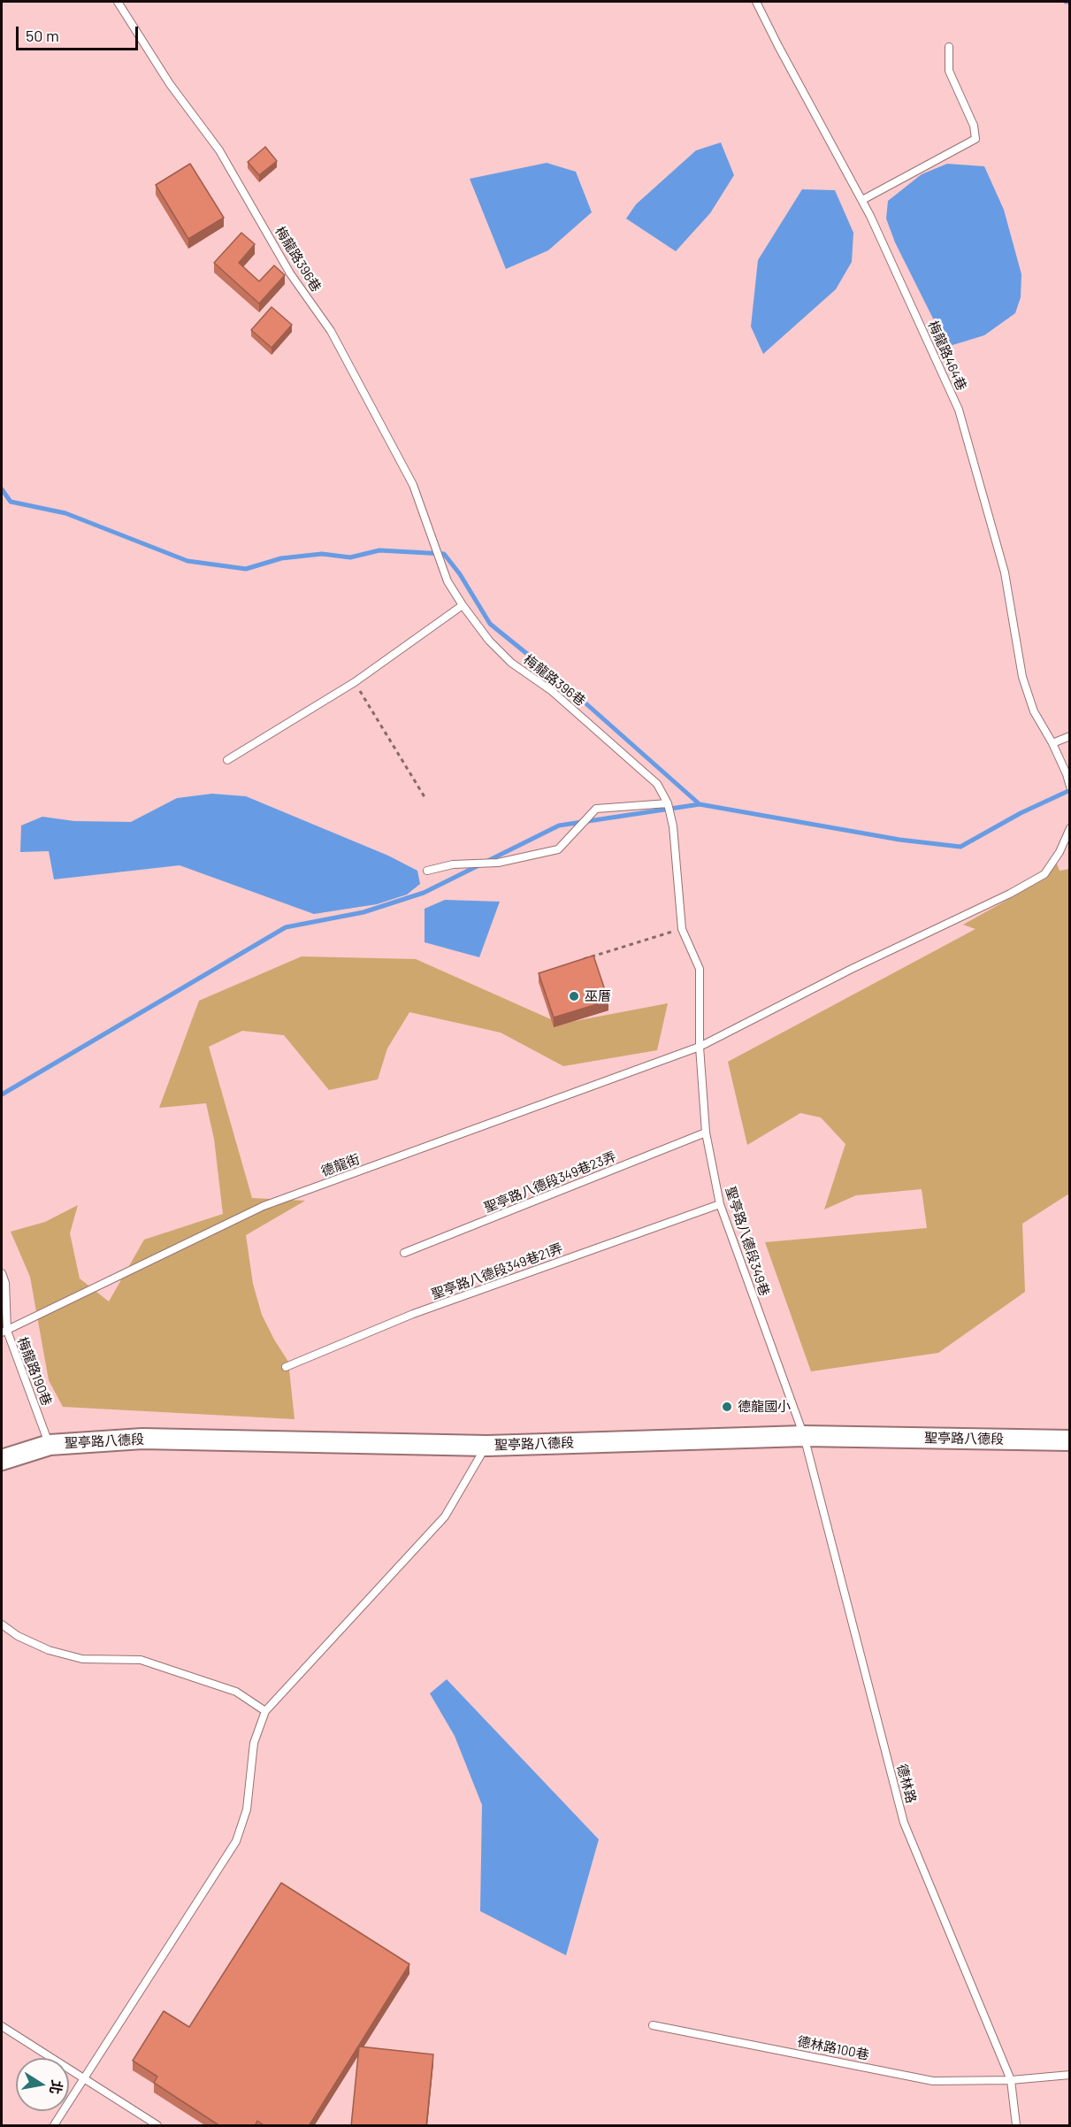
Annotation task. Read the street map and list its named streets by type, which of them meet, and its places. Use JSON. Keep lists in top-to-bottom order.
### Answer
{
  "streets": {
    "street": ["聖亭路八德段"],
    "lane": [
      "梅龍路396巷",
      "梅龍路464巷",
      "德龍街",
      "聖亭路八德段349巷23弄",
      "聖亭路八德段349巷",
      "聖亭路八德段349巷21弄",
      "梅龍路190巷",
      "德林路",
      "德林路100巷"
    ]
  },
  "crossings": [
    ["梅龍路396巷", "德龍街"],
    ["梅龍路396巷", "聖亭路八德段349巷"],
    ["德龍街", "聖亭路八德段349巷"],
    ["德龍街", "梅龍路190巷"],
    ["聖亭路八德段349巷23弄", "聖亭路八德段349巷"],
    ["聖亭路八德段349巷", "聖亭路八德段349巷21弄"],
    ["聖亭路八德段349巷", "聖亭路八德段"],
    ["聖亭路八德段349巷", "德林路"],
    ["梅龍路190巷", "聖亭路八德段"],
    ["聖亭路八德段", "德林路"],
    ["德林路", "德林路100巷"]
  ],
  "places": ["巫厝", "德龍國小"],
  "scale_bar": "50 m",
  "north": "right"
}
